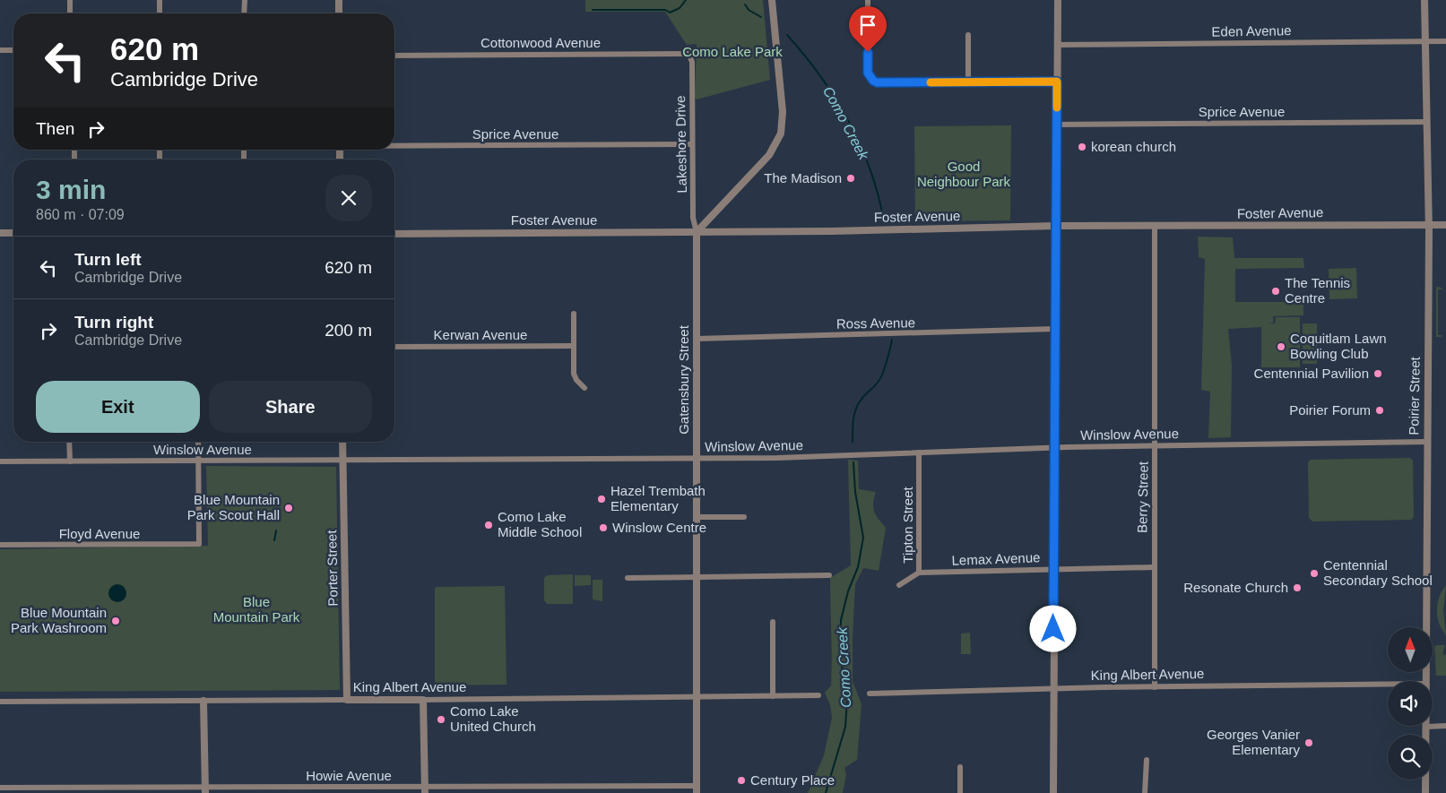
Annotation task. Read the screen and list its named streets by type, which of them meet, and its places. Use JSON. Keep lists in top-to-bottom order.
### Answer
{
  "streets": {
    "street": [
      "Eden Avenue",
      "Cottonwood Avenue",
      "Sprice Avenue",
      "Lakeshore Drive",
      "Foster Avenue",
      "Ross Avenue",
      "Kerwan Avenue",
      "Gatensbury Street",
      "Poirier Street",
      "Winslow Avenue",
      "Berry Street",
      "Tipton Street",
      "Floyd Avenue",
      "Lemax Avenue",
      "Porter Street",
      "King Albert Avenue",
      "Howie Avenue"
    ]
  },
  "crossings": [
    ["Eden Avenue", "Poirier Street"],
    ["Cottonwood Avenue", "Lakeshore Drive"],
    ["Sprice Avenue", "Lakeshore Drive"],
    ["Sprice Avenue", "Poirier Street"],
    ["Lakeshore Drive", "Foster Avenue"],
    ["Lakeshore Drive", "Gatensbury Street"],
    ["Foster Avenue", "Gatensbury Street"],
    ["Foster Avenue", "Poirier Street"],
    ["Foster Avenue", "Berry Street"],
    ["Ross Avenue", "Gatensbury Street"],
    ["Gatensbury Street", "Winslow Avenue"],
    ["Gatensbury Street", "King Albert Avenue"],
    ["Gatensbury Street", "Howie Avenue"],
    ["Poirier Street", "Winslow Avenue"],
    ["Winslow Avenue", "Berry Street"],
    ["Winslow Avenue", "Tipton Street"],
    ["Winslow Avenue", "Floyd Avenue"],
    ["Winslow Avenue", "Porter Street"],
    ["Berry Street", "Lemax Avenue"],
    ["Berry Street", "King Albert Avenue"],
    ["Tipton Street", "Lemax Avenue"],
    ["Porter Street", "King Albert Avenue"]
  ],
  "water": ["Como Creek"],
  "parks": ["Como Lake Park", "Good Neighbour Park", "Blue Mountain Park"],
  "places": [
    "korean church",
    "The Madison",
    "The Tennis Centre",
    "Coquitlam Lawn Bowling Club",
    "Centennial Pavilion",
    "Poirier Forum",
    "Hazel Trembath Elementary",
    "Blue Mountain Park Scout Hall",
    "Como Lake Middle School",
    "Winslow Centre",
    "Centennial Secondary School",
    "Resonate Church",
    "Blue Mountain Park Washroom",
    "Como Lake United Church",
    "Georges Vanier Elementary",
    "Century Place"
  ],
  "north": "top",
  "page": {
    "turn": ["620 m", "Cambridge Drive"],
    "then": "Then",
    "heading": ["3 min", "860 m · 07:09"],
    "list": [
      {
        "name": "Turn left",
        "note": "Cambridge Drive",
        "value": "620 m"
      },
      {
        "name": "Turn right",
        "note": "Cambridge Drive",
        "value": "200 m"
      }
    ],
    "buttons": ["Exit", "Share"]
  }
}
